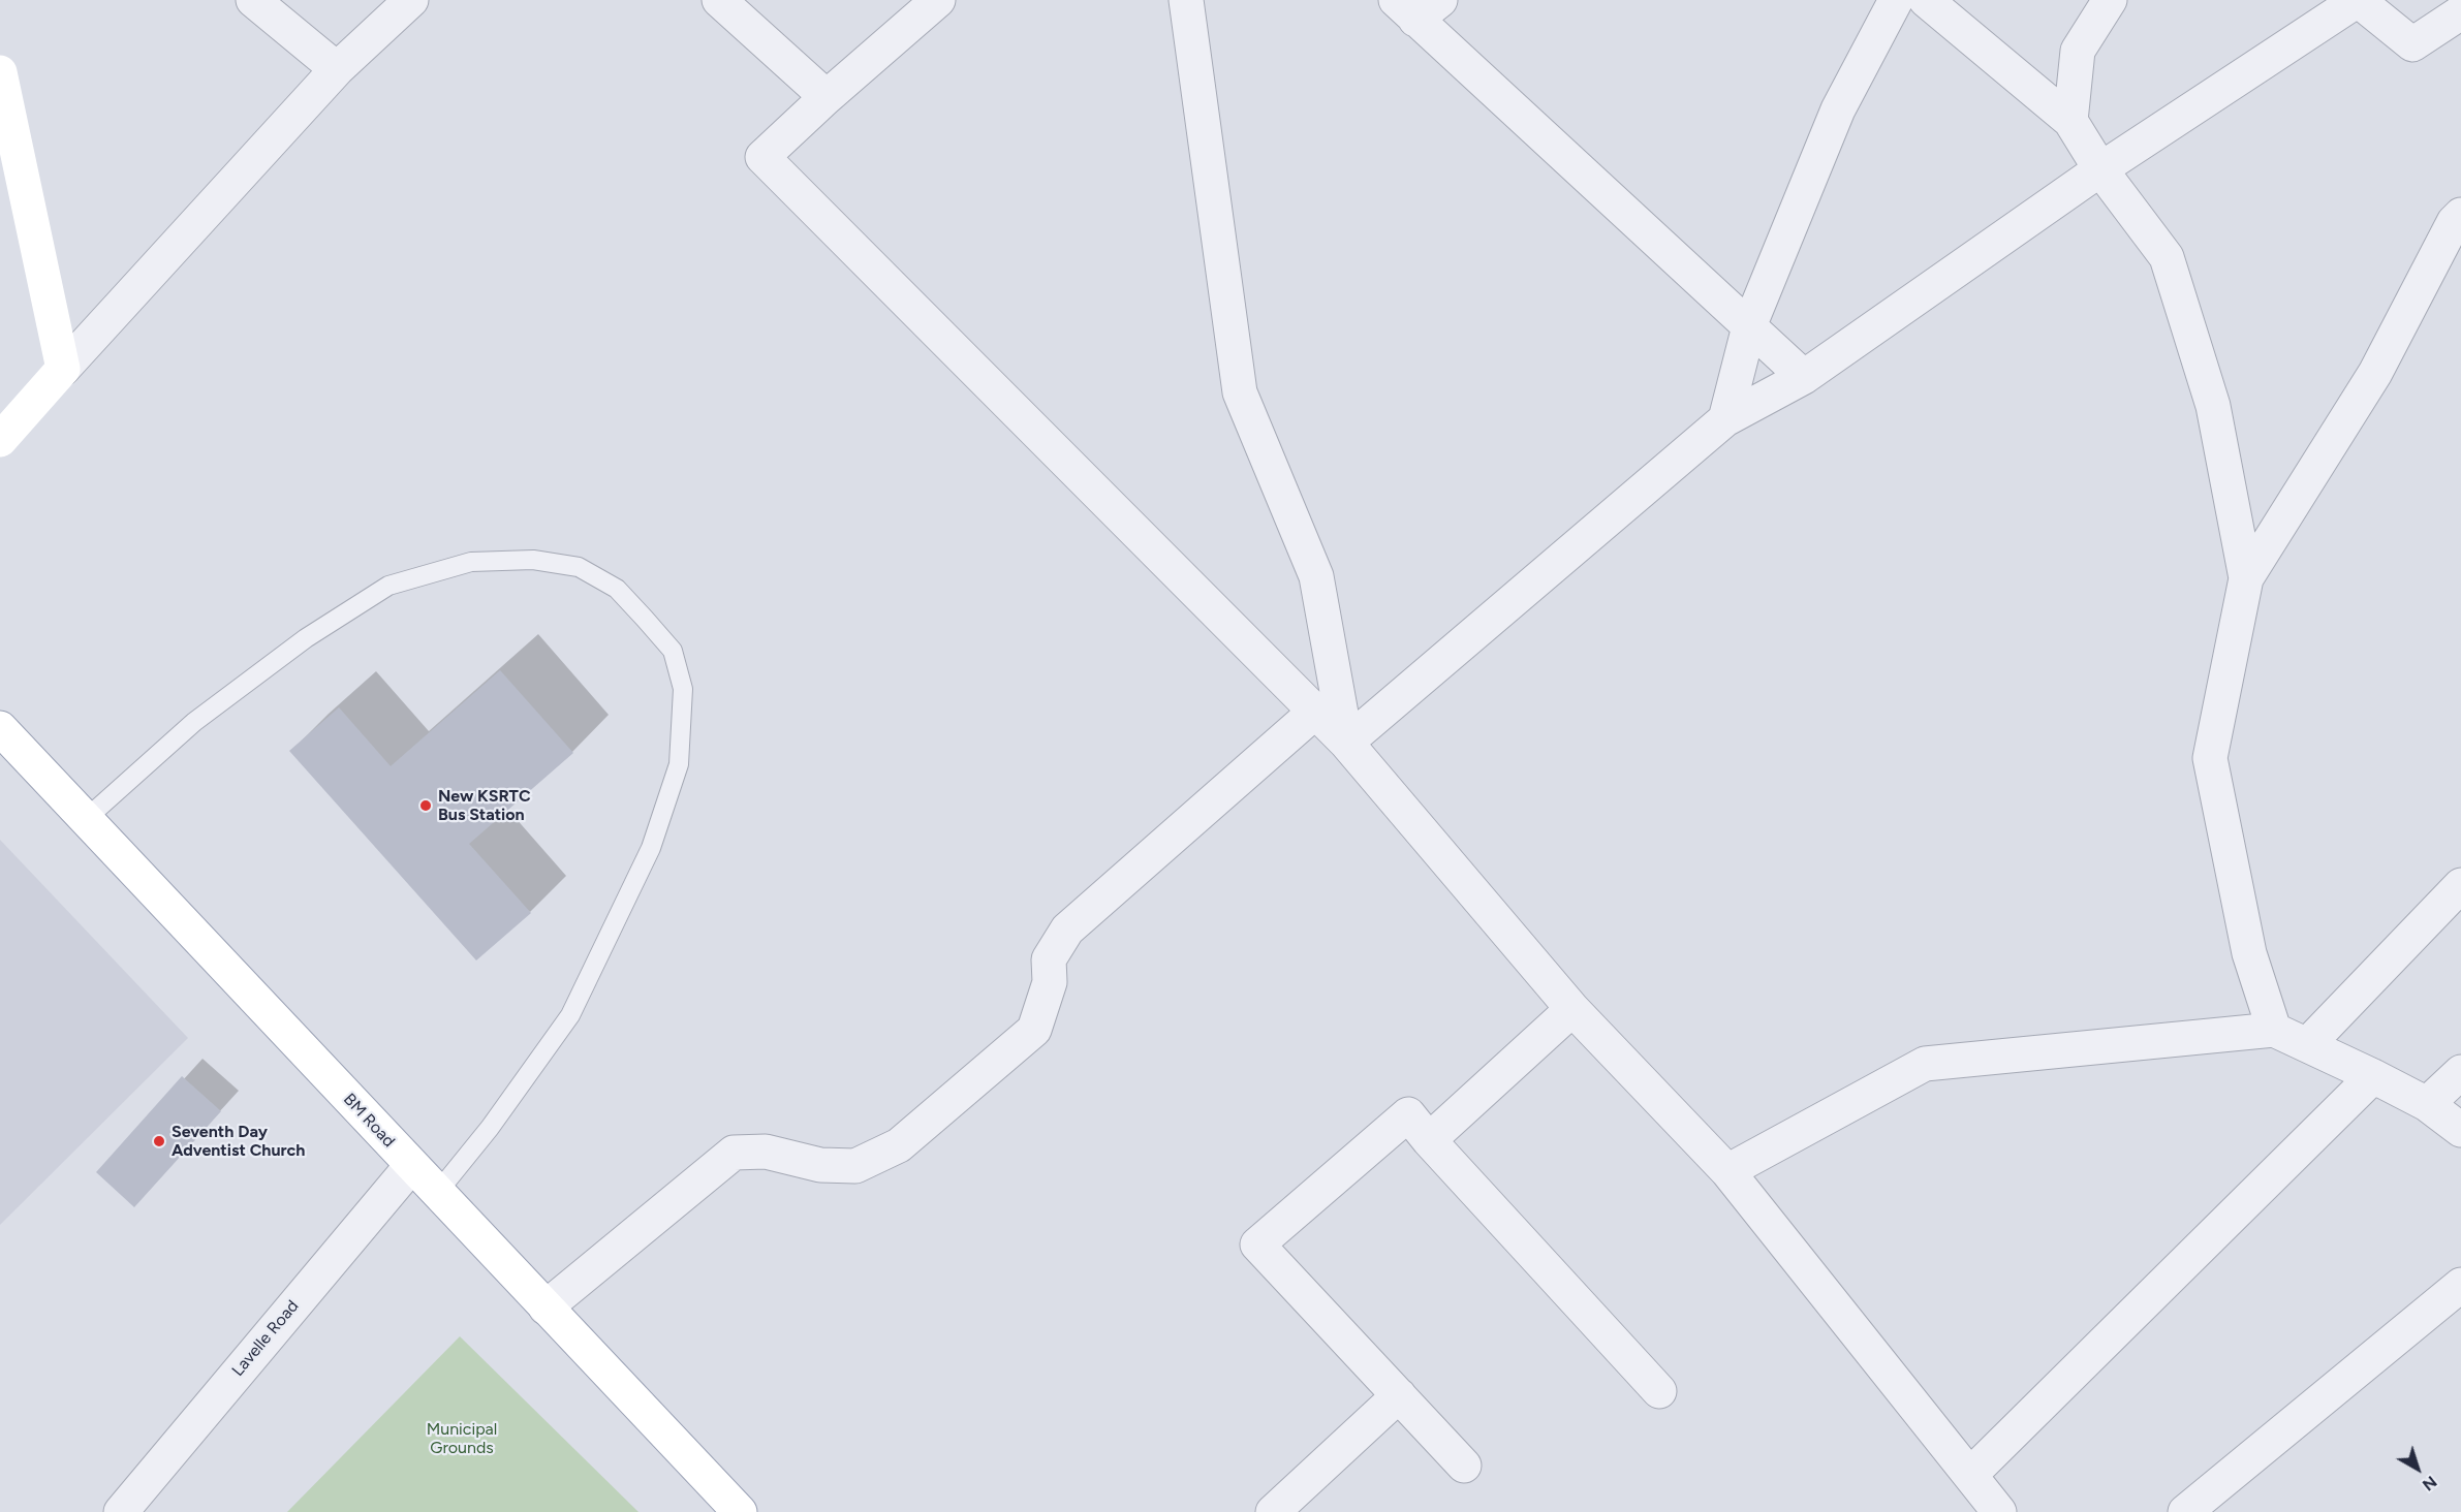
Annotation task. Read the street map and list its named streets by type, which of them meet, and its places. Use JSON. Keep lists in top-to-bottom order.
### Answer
{
  "streets": {
    "main road": ["BM Road"],
    "street": ["Lavelle Road"]
  },
  "crossings": [
    ["BM Road", "Lavelle Road"]
  ],
  "parks": ["Municipal Grounds"],
  "places": ["New KSRTC Bus Station", "Seventh Day Adventist Church"],
  "north": "bottom right"
}
